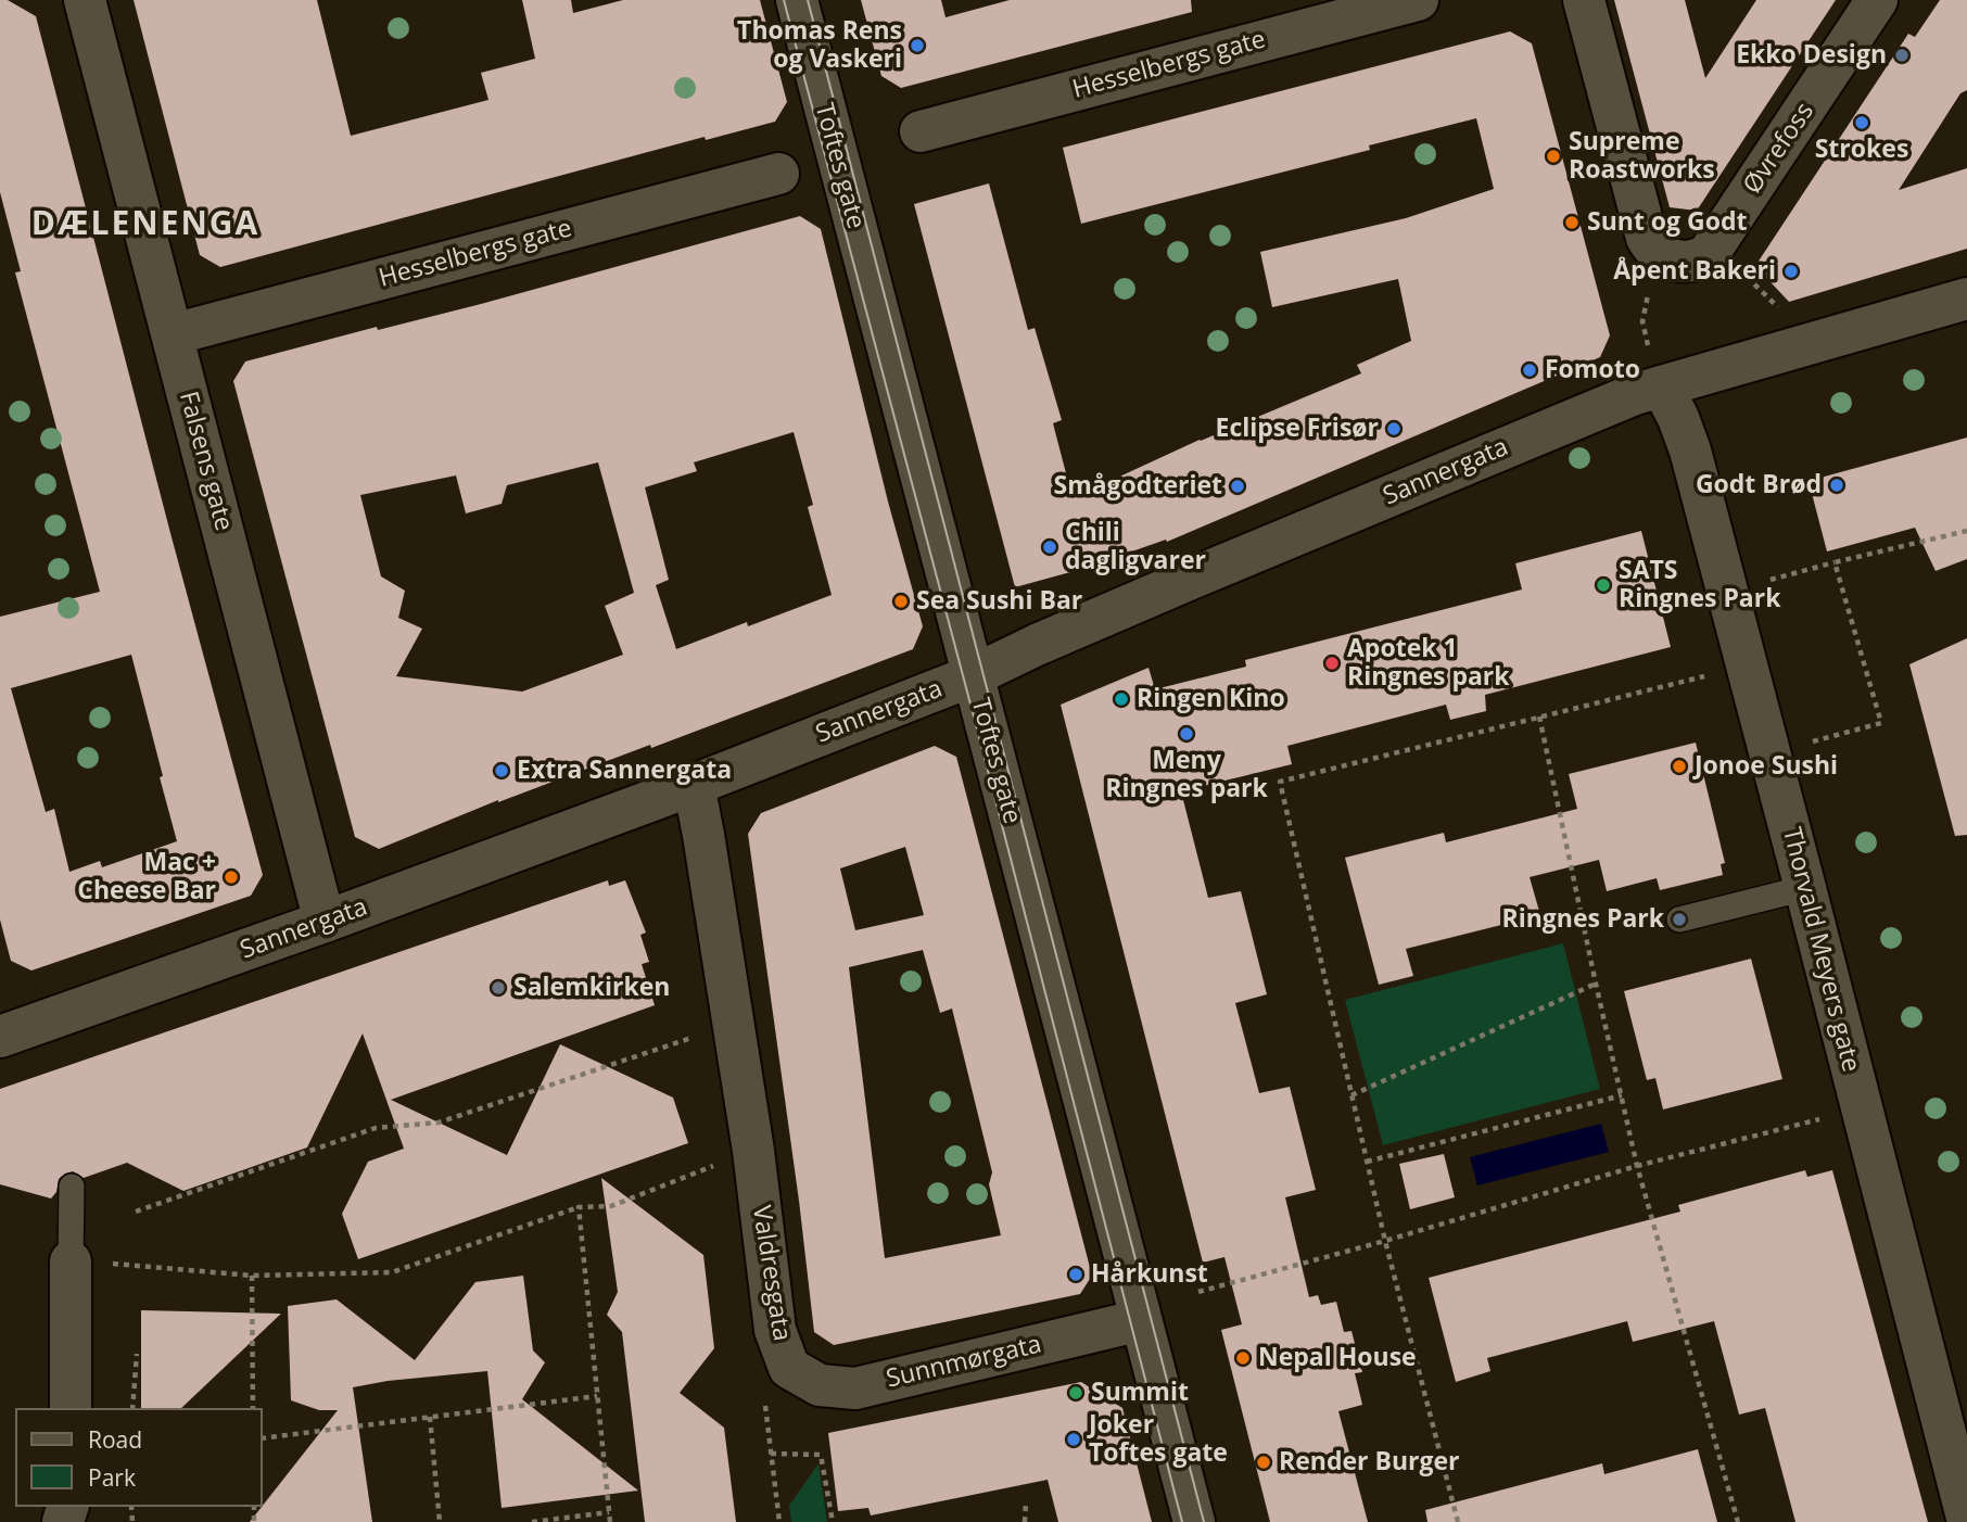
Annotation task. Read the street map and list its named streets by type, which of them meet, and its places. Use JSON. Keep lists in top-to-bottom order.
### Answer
{
  "streets": {
    "street": [
      "Hesselbergs gate",
      "Øvrefoss",
      "Toftes gate",
      "Falsens gate",
      "Sannergata",
      "Thorvald Meyers gate",
      "Valdresgata",
      "Sunnmørgata"
    ]
  },
  "crossings": [
    ["Hesselbergs gate", "Falsens gate"],
    ["Toftes gate", "Sannergata"],
    ["Toftes gate", "Sunnmørgata"],
    ["Falsens gate", "Sannergata"],
    ["Sannergata", "Thorvald Meyers gate"],
    ["Sannergata", "Valdresgata"],
    ["Valdresgata", "Sunnmørgata"]
  ],
  "districts": ["DÆLENENGA"],
  "places": [
    "Thomas Rens og Vaskeri",
    "Ekko Design",
    "Strokes",
    "Supreme Roastworks",
    "Sunt og Godt",
    "Åpent Bakeri",
    "Fomoto",
    "Eclipse Frisør",
    "Godt Brød",
    "Smågodteriet",
    "Chili dagligvarer",
    "SATS Ringnes Park",
    "Sea Sushi Bar",
    "Apotek 1 Ringnes park",
    "Ringen Kino",
    "Meny Ringnes park",
    "Jonoe Sushi",
    "Extra Sannergata",
    "Mac + Cheese Bar",
    "Ringnes Park",
    "Salemkirken",
    "Hårkunst",
    "Nepal House",
    "Summit",
    "Joker Toftes gate",
    "Render Burger"
  ],
  "legend": ["Road", "Park"]
}
